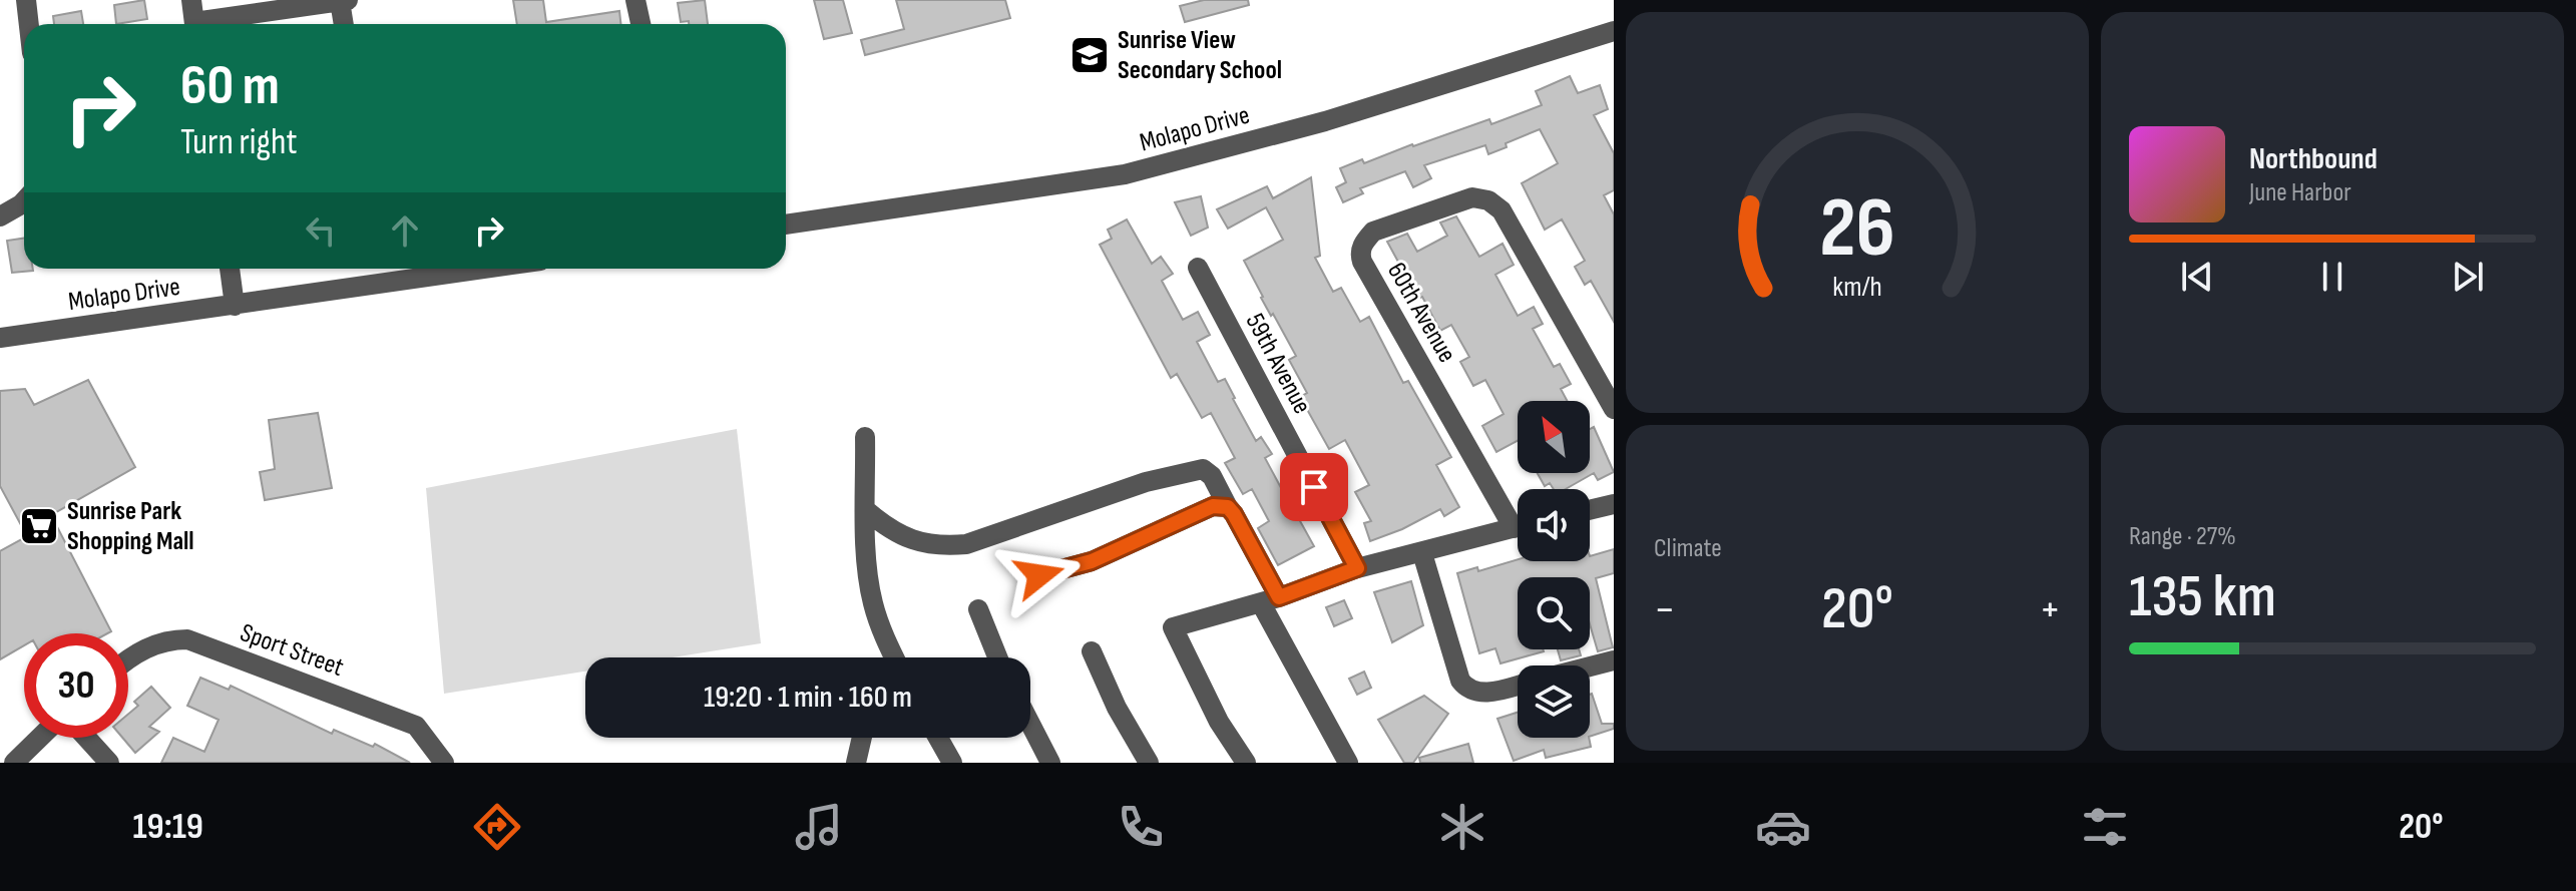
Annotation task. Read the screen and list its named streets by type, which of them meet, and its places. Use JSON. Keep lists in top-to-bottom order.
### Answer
{
  "streets": {
    "street": [
      "Molapo Drive",
      "60th Avenue",
      "59th Avenue",
      "Sport Street"
    ]
  },
  "places": {
    "school or university": ["Sunrise View Secondary School"],
    "supermarket": ["Sunrise Park Shopping Mall"]
  },
  "north": "top left",
  "page": {
    "turn": ["60 m", "Turn right"],
    "song": ["Northbound", "June Harbor"],
    "tile": [
      "Climate",
      ["Range · 27%", "135 km"]
    ],
    "heat": ["−", "20°", "+"],
    "limit": "30",
    "trip": "19:20 · 1 min · 160 m",
    "tabs": ["19:19", "20°"],
    "gauge": ["26", "km/h"]
  }
}
